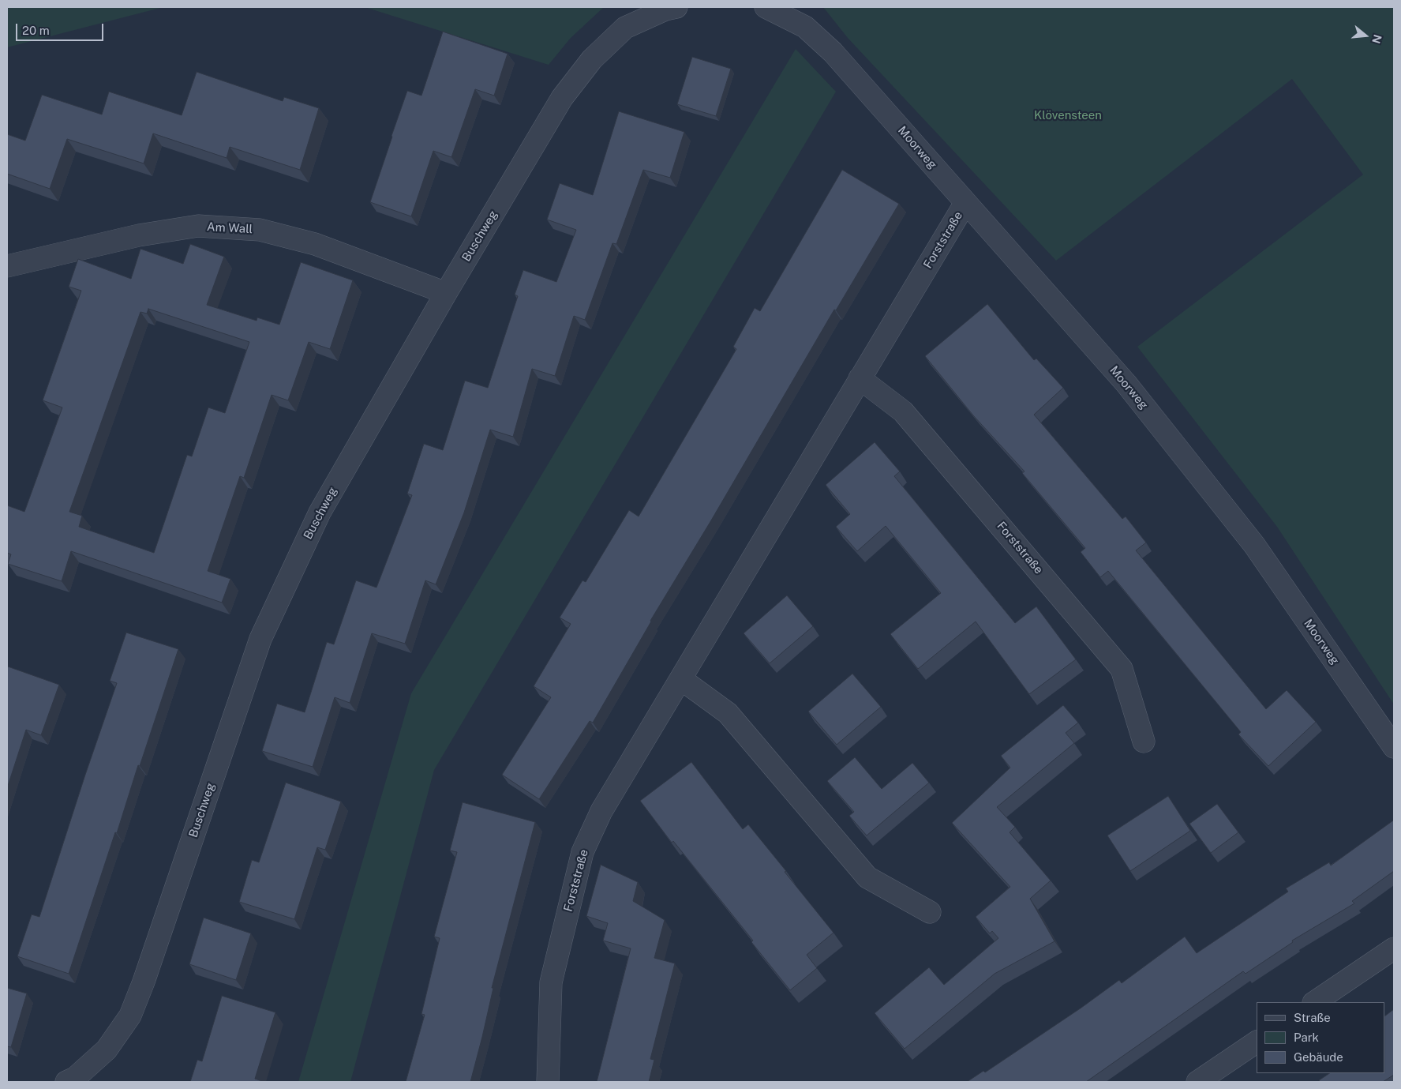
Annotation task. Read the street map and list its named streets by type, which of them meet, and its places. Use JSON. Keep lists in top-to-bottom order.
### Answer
{
  "streets": {
    "street": [
      "Moorweg",
      "Am Wall",
      "Buschweg",
      "Forststraße"
    ]
  },
  "crossings": [
    ["Moorweg", "Forststraße"],
    ["Am Wall", "Buschweg"]
  ],
  "parks": ["Klövensteen"],
  "legend": ["Straße", "Park", "Gebäude"],
  "scale_bar": "20 m",
  "north": "right"
}
